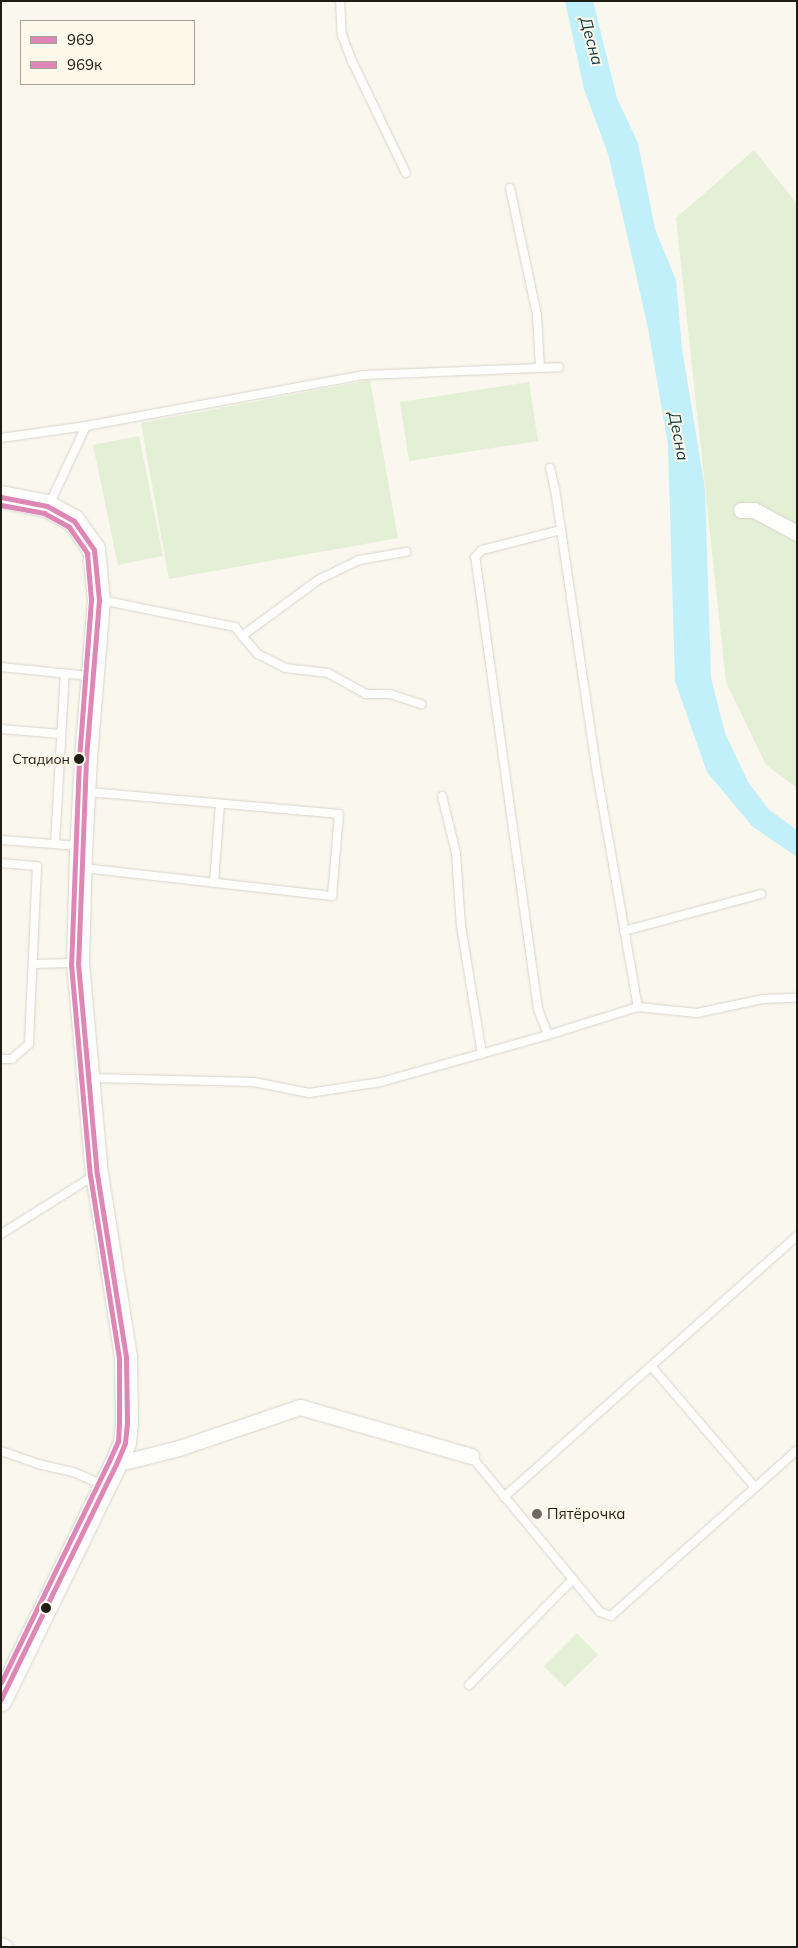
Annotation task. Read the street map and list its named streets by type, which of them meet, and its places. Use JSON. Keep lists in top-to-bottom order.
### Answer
{
  "water": ["Десна"],
  "places": ["Стадион", "Пятёрочка"],
  "lines": ["transit line 969", "transit line 969к"],
  "legend": ["969", "969к"]
}
